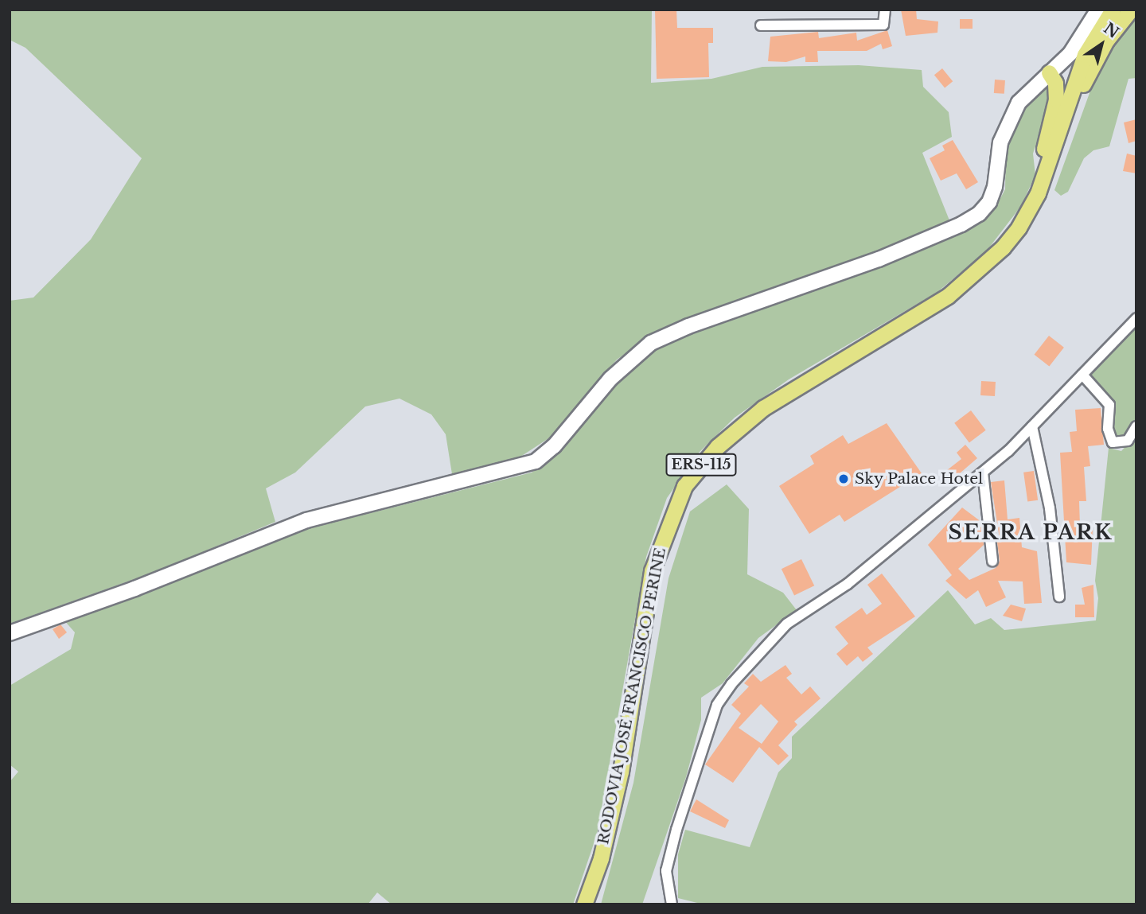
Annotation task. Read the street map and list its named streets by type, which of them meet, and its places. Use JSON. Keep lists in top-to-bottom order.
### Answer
{
  "streets": {
    "main road": ["ERS-115", "RODOVIA JOSÉ FRANCISCO PERINE"]
  },
  "districts": ["SERRA PARK"],
  "places": ["Sky Palace Hotel"],
  "north": "top right"
}
